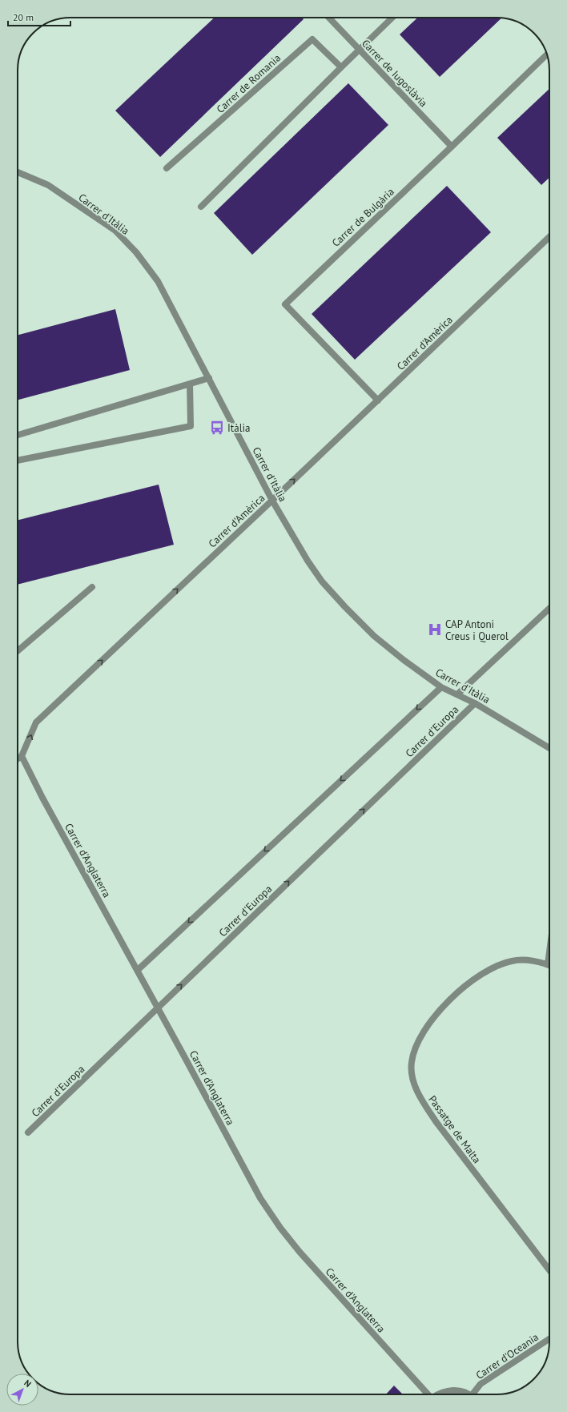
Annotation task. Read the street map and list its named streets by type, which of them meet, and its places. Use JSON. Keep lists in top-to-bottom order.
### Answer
{
  "streets": {
    "street": [
      "Carrer de Iugoslàvia",
      "Carrer de Romania",
      "Carrer d'Itàlia",
      "Carrer de Bulgària",
      "Carrer d'Amèrica",
      "Carrer d'Europa",
      "Carrer d'Anglaterra",
      "Passatge de Malta",
      "Carrer d'Oceania"
    ]
  },
  "crossings": [
    ["Carrer de Iugoslàvia", "Carrer de Bulgària"],
    ["Carrer d'Itàlia", "Carrer d'Amèrica"],
    ["Carrer d'Itàlia", "Carrer d'Europa"],
    ["Carrer de Bulgària", "Carrer d'Amèrica"],
    ["Carrer d'Amèrica", "Carrer d'Anglaterra"],
    ["Carrer d'Europa", "Carrer d'Anglaterra"]
  ],
  "one_way": ["Carrer d'Amèrica"],
  "places": {
    "bus stop": ["Itàlia"],
    "hospital": ["CAP Antoni Creus i Querol"]
  },
  "scale_bar": "20 m",
  "north": "top right"
}
